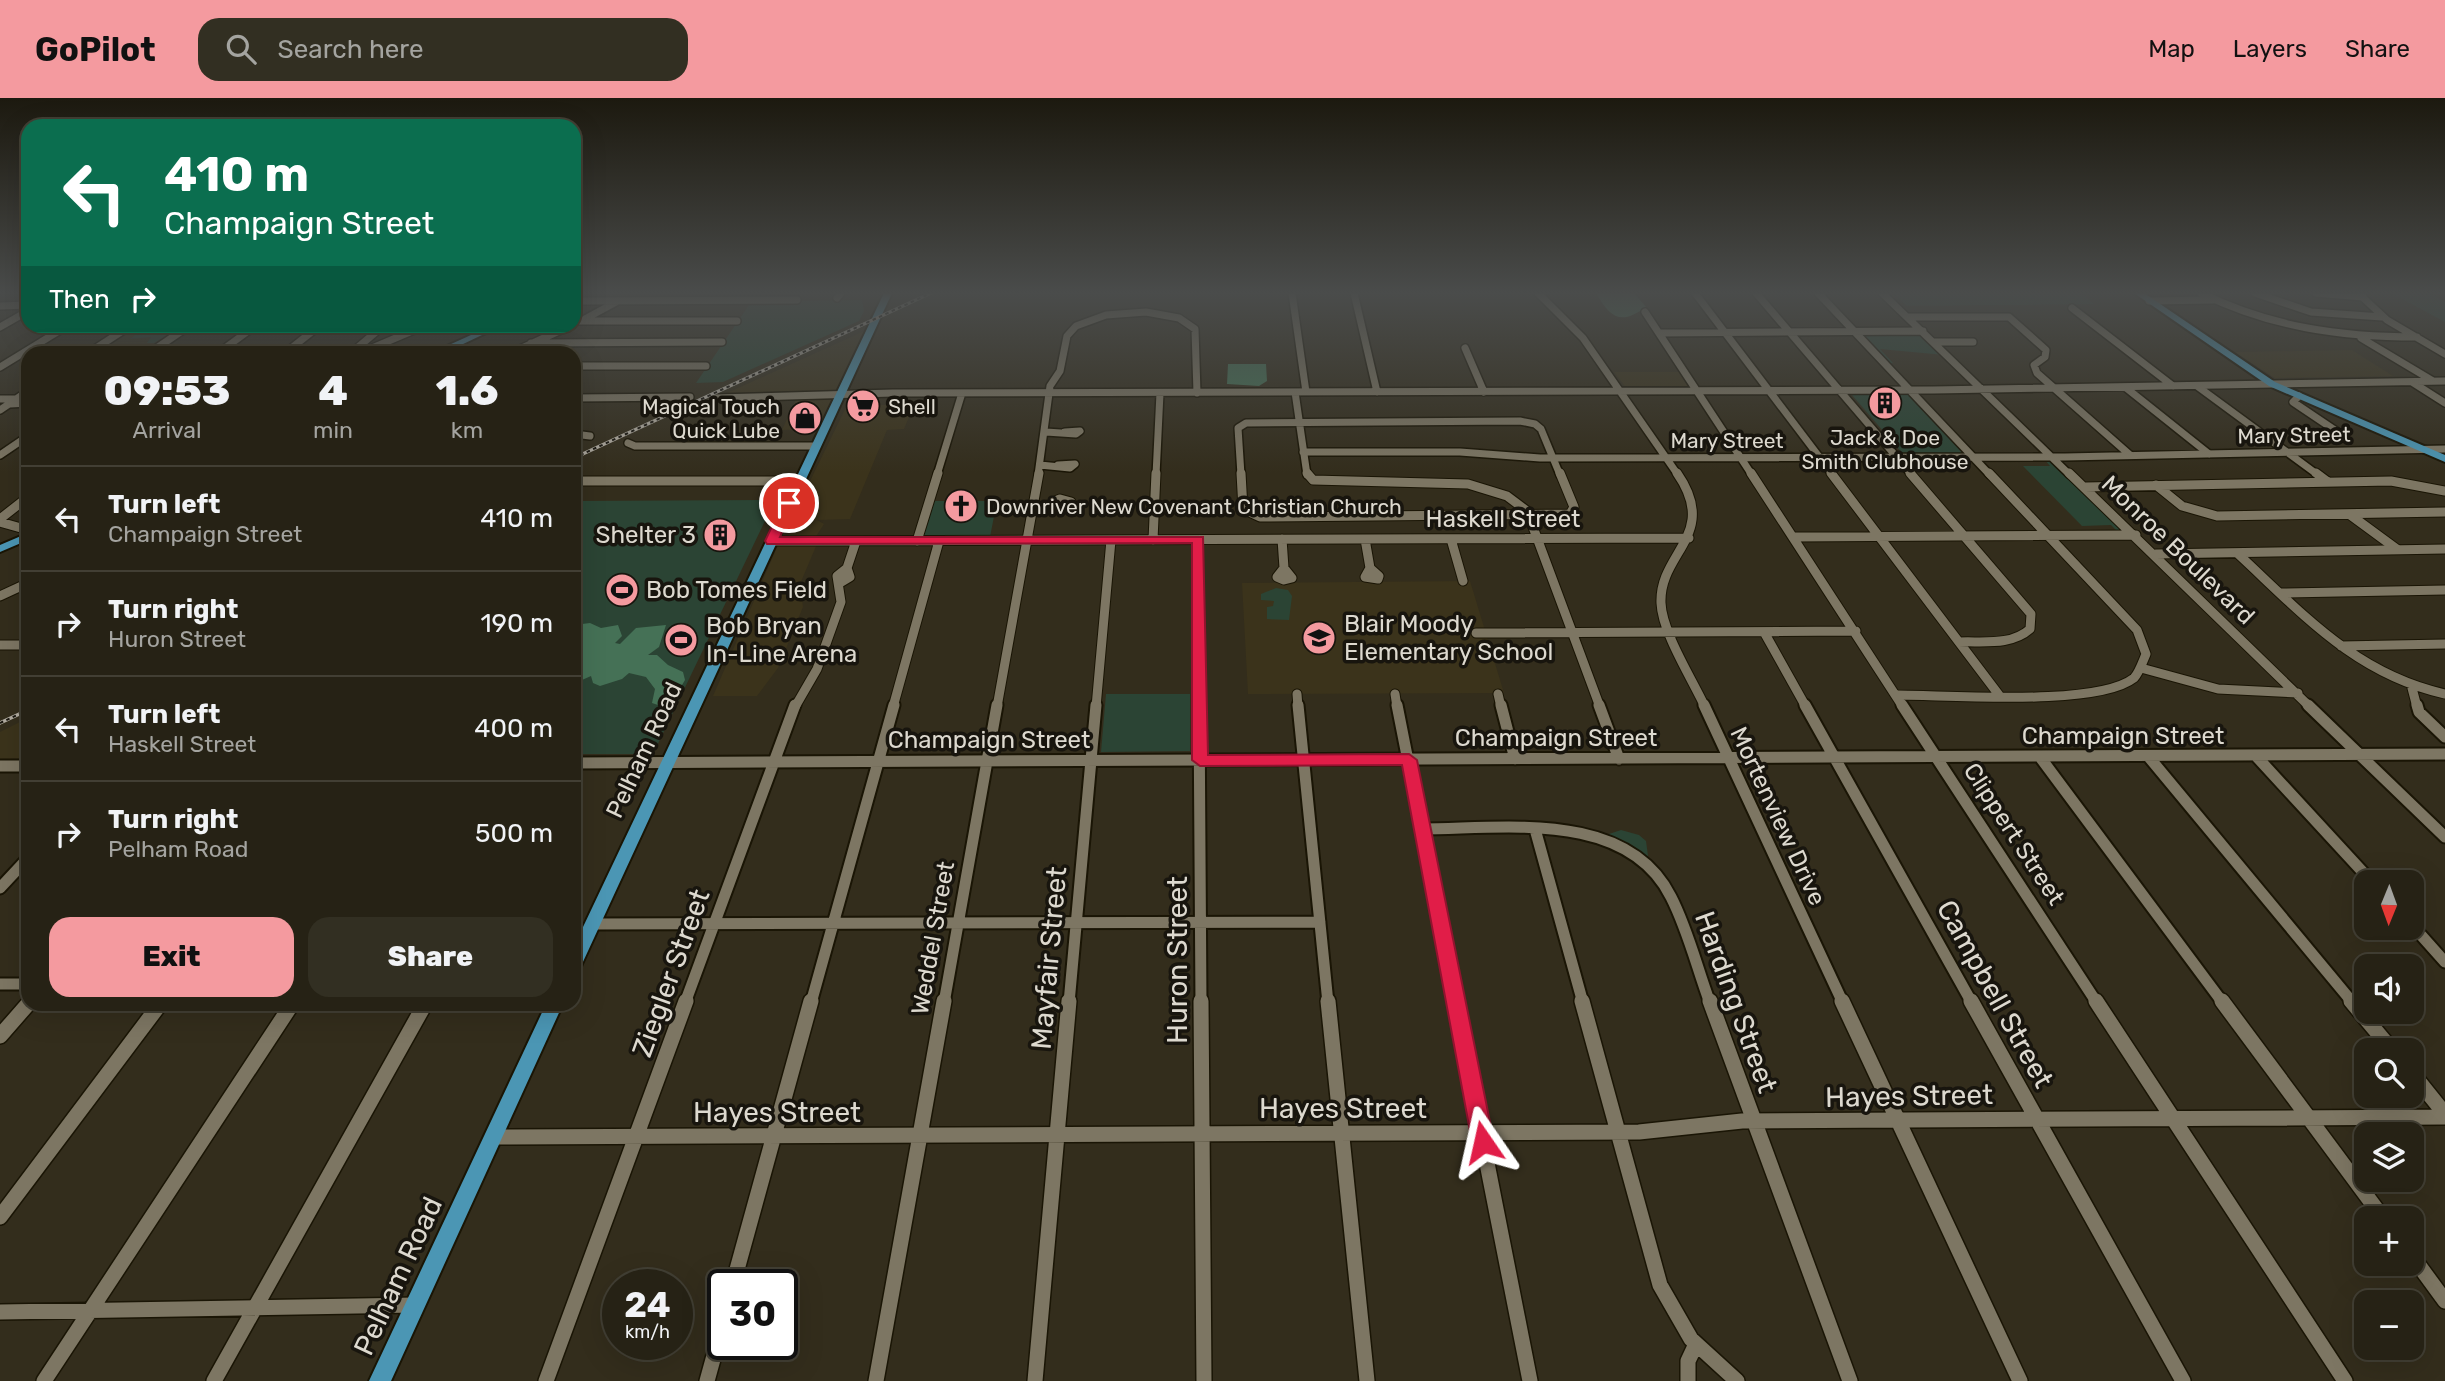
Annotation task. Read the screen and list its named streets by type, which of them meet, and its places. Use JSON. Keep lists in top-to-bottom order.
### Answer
{
  "streets": {
    "main road": ["Pelham Road"],
    "street": [
      "Mary Street",
      "Haskell Street",
      "Monroe Boulevard",
      "Champaign Street",
      "Mortenview Drive",
      "Clippert Street",
      "Weddel Street",
      "Mayfair Street",
      "Huron Street",
      "Ziegler Street",
      "Campbell Street",
      "Harding Street",
      "Hayes Street"
    ]
  },
  "crossings": [
    ["Mary Street", "Monroe Boulevard"],
    ["Mary Street", "Mortenview Drive"],
    ["Mary Street", "Clippert Street"],
    ["Haskell Street", "Pelham Road"],
    ["Haskell Street", "Mortenview Drive"],
    ["Haskell Street", "Weddel Street"],
    ["Haskell Street", "Mayfair Street"],
    ["Haskell Street", "Huron Street"],
    ["Haskell Street", "Ziegler Street"],
    ["Monroe Boulevard", "Champaign Street"],
    ["Champaign Street", "Pelham Road"],
    ["Champaign Street", "Mortenview Drive"],
    ["Champaign Street", "Clippert Street"],
    ["Champaign Street", "Weddel Street"],
    ["Champaign Street", "Mayfair Street"],
    ["Champaign Street", "Huron Street"],
    ["Champaign Street", "Ziegler Street"],
    ["Champaign Street", "Campbell Street"],
    ["Pelham Road", "Hayes Street"],
    ["Mortenview Drive", "Hayes Street"],
    ["Clippert Street", "Hayes Street"],
    ["Weddel Street", "Hayes Street"],
    ["Mayfair Street", "Hayes Street"],
    ["Huron Street", "Hayes Street"],
    ["Ziegler Street", "Hayes Street"],
    ["Campbell Street", "Hayes Street"],
    ["Harding Street", "Hayes Street"]
  ],
  "places": {
    "building": ["Jack & Doe Smith Clubhouse", "Shelter 3"],
    "supermarket": ["Shell"],
    "shop": ["Magical Touch Quick Lube"],
    "church": ["Downriver New Covenant Christian Church"],
    "sports": ["Bob Tomes Field", "Bob Bryan In-Line Arena"],
    "school or university": ["Blair Moody Elementary School"]
  },
  "north": "bottom",
  "page": {
    "header": "GoPilot",
    "search": "Search here",
    "nav": ["Map", "Layers", "Share"],
    "turn": ["410 m", "Champaign Street"],
    "then": "Then",
    "eta": [
      "09:53",
      "Arrival",
      "4",
      "min",
      "1.6",
      "km"
    ],
    "list": [
      {
        "name": "Turn left",
        "note": "Champaign Street",
        "value": "410 m"
      },
      {
        "name": "Turn right",
        "note": "Huron Street",
        "value": "190 m"
      },
      {
        "name": "Turn left",
        "note": "Haskell Street",
        "value": "400 m"
      },
      {
        "name": "Turn right",
        "note": "Pelham Road",
        "value": "500 m"
      }
    ],
    "map_buttons": ["+", "−"],
    "buttons": ["Exit", "Share"],
    "speed": "24 km/h",
    "limit": "30"
  }
}
